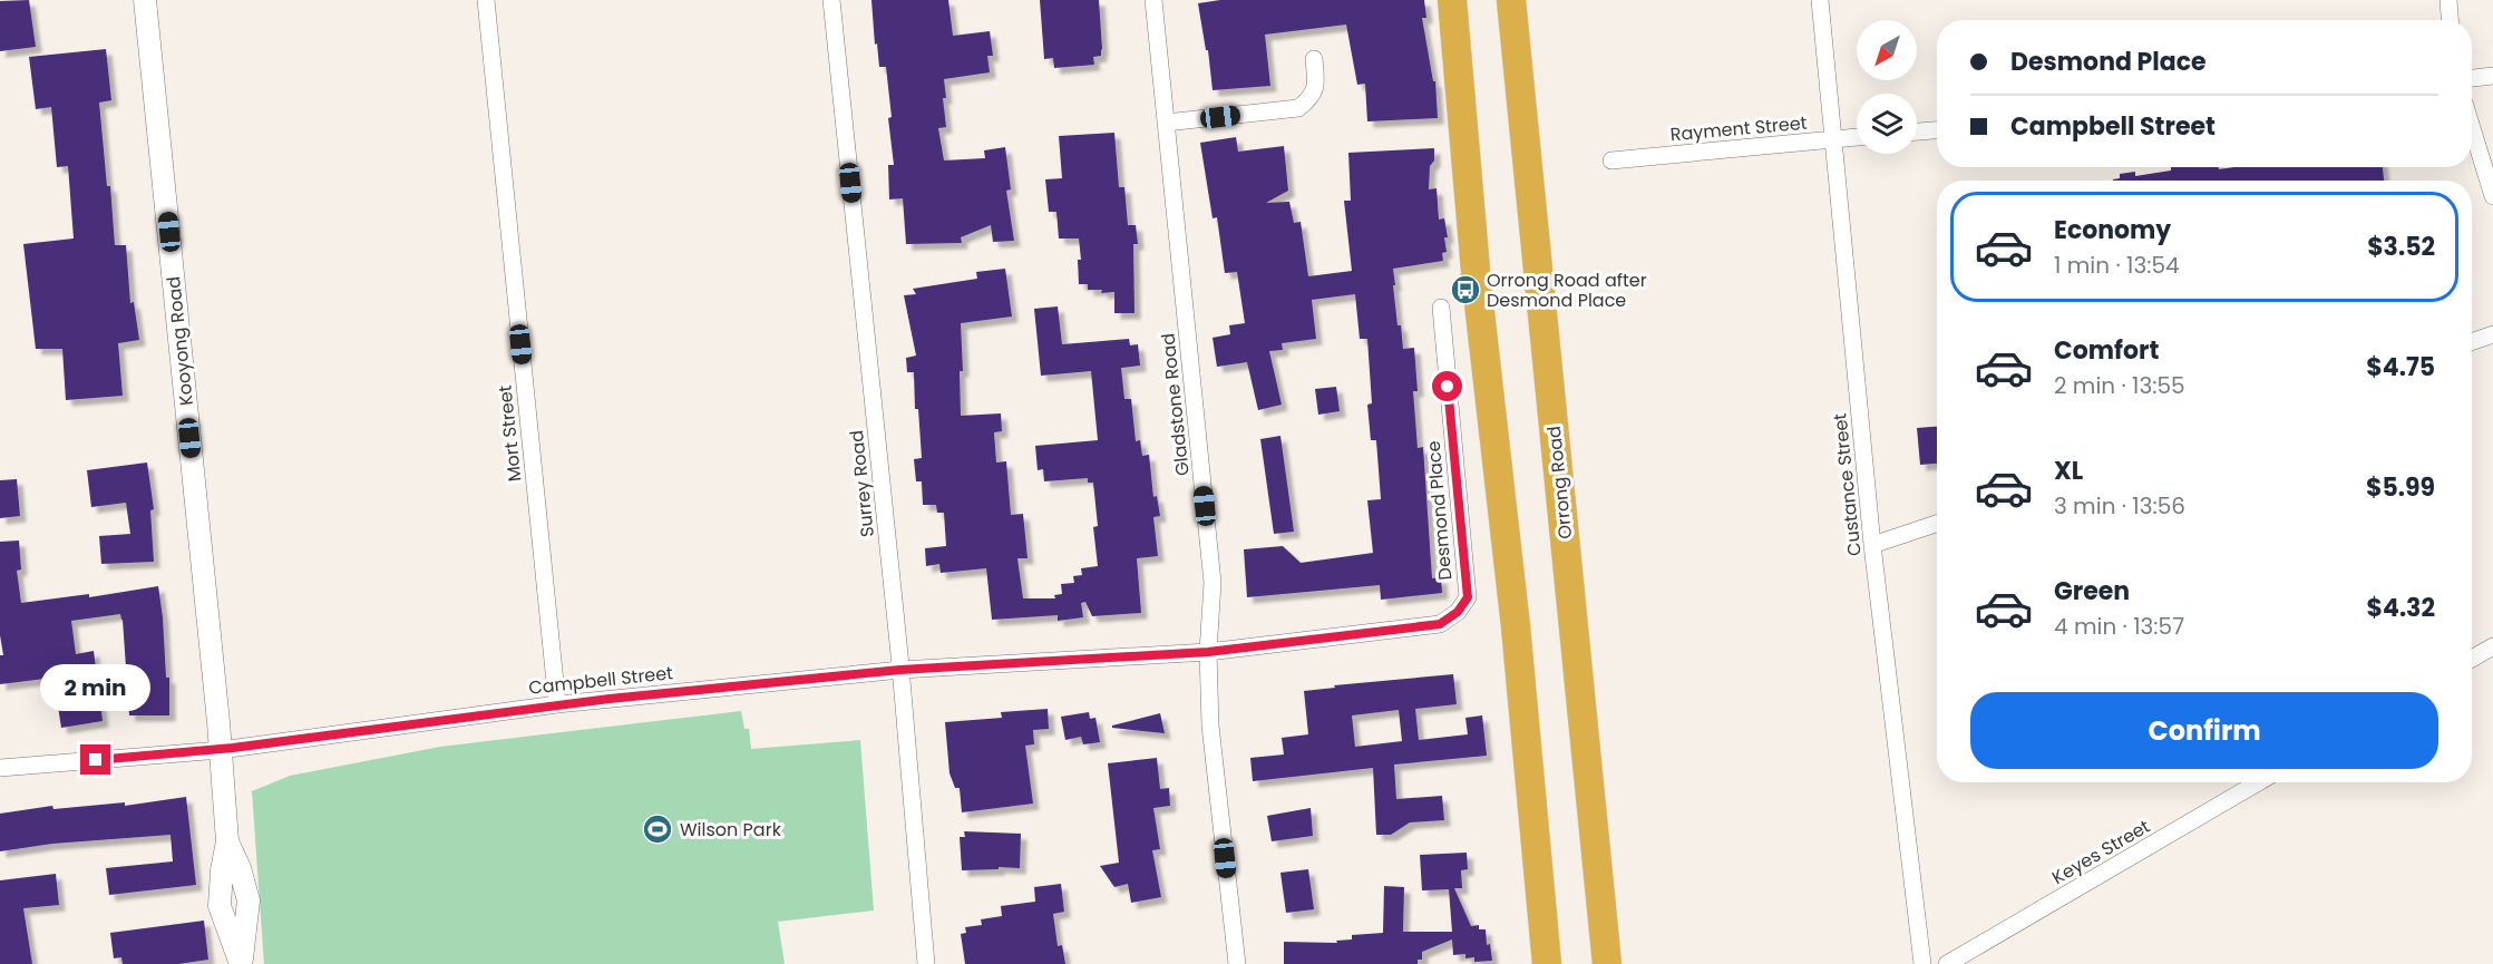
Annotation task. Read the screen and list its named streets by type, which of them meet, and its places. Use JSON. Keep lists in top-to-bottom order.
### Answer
{
  "streets": {
    "highway": ["Orrong Road"],
    "street": [
      "Rayment Street",
      "Kooyong Road",
      "Gladstone Road",
      "Mort Street",
      "Surrey Road",
      "Custance Street",
      "Desmond Place",
      "Campbell Street",
      "Keyes Street"
    ]
  },
  "crossings": [
    ["Rayment Street", "Custance Street"],
    ["Kooyong Road", "Campbell Street"],
    ["Gladstone Road", "Desmond Place"],
    ["Gladstone Road", "Campbell Street"],
    ["Mort Street", "Campbell Street"],
    ["Surrey Road", "Campbell Street"],
    ["Desmond Place", "Campbell Street"]
  ],
  "places": {
    "bus stop": ["Orrong Road after Desmond Place"],
    "sports": ["Wilson Park"]
  },
  "north": "bottom left",
  "page": {
    "banner": ["Desmond Place", "Campbell Street"],
    "list": [
      {
        "name": "Economy",
        "note": "1 min · 13:54",
        "value": "$3.52"
      },
      {
        "name": "Comfort",
        "note": "2 min · 13:55",
        "value": "$4.75"
      },
      {
        "name": "XL",
        "note": "3 min · 13:56",
        "value": "$5.99"
      },
      {
        "name": "Green",
        "note": "4 min · 13:57",
        "value": "$4.32"
      }
    ],
    "bubble": "2 min",
    "buttons": "Confirm"
  }
}
